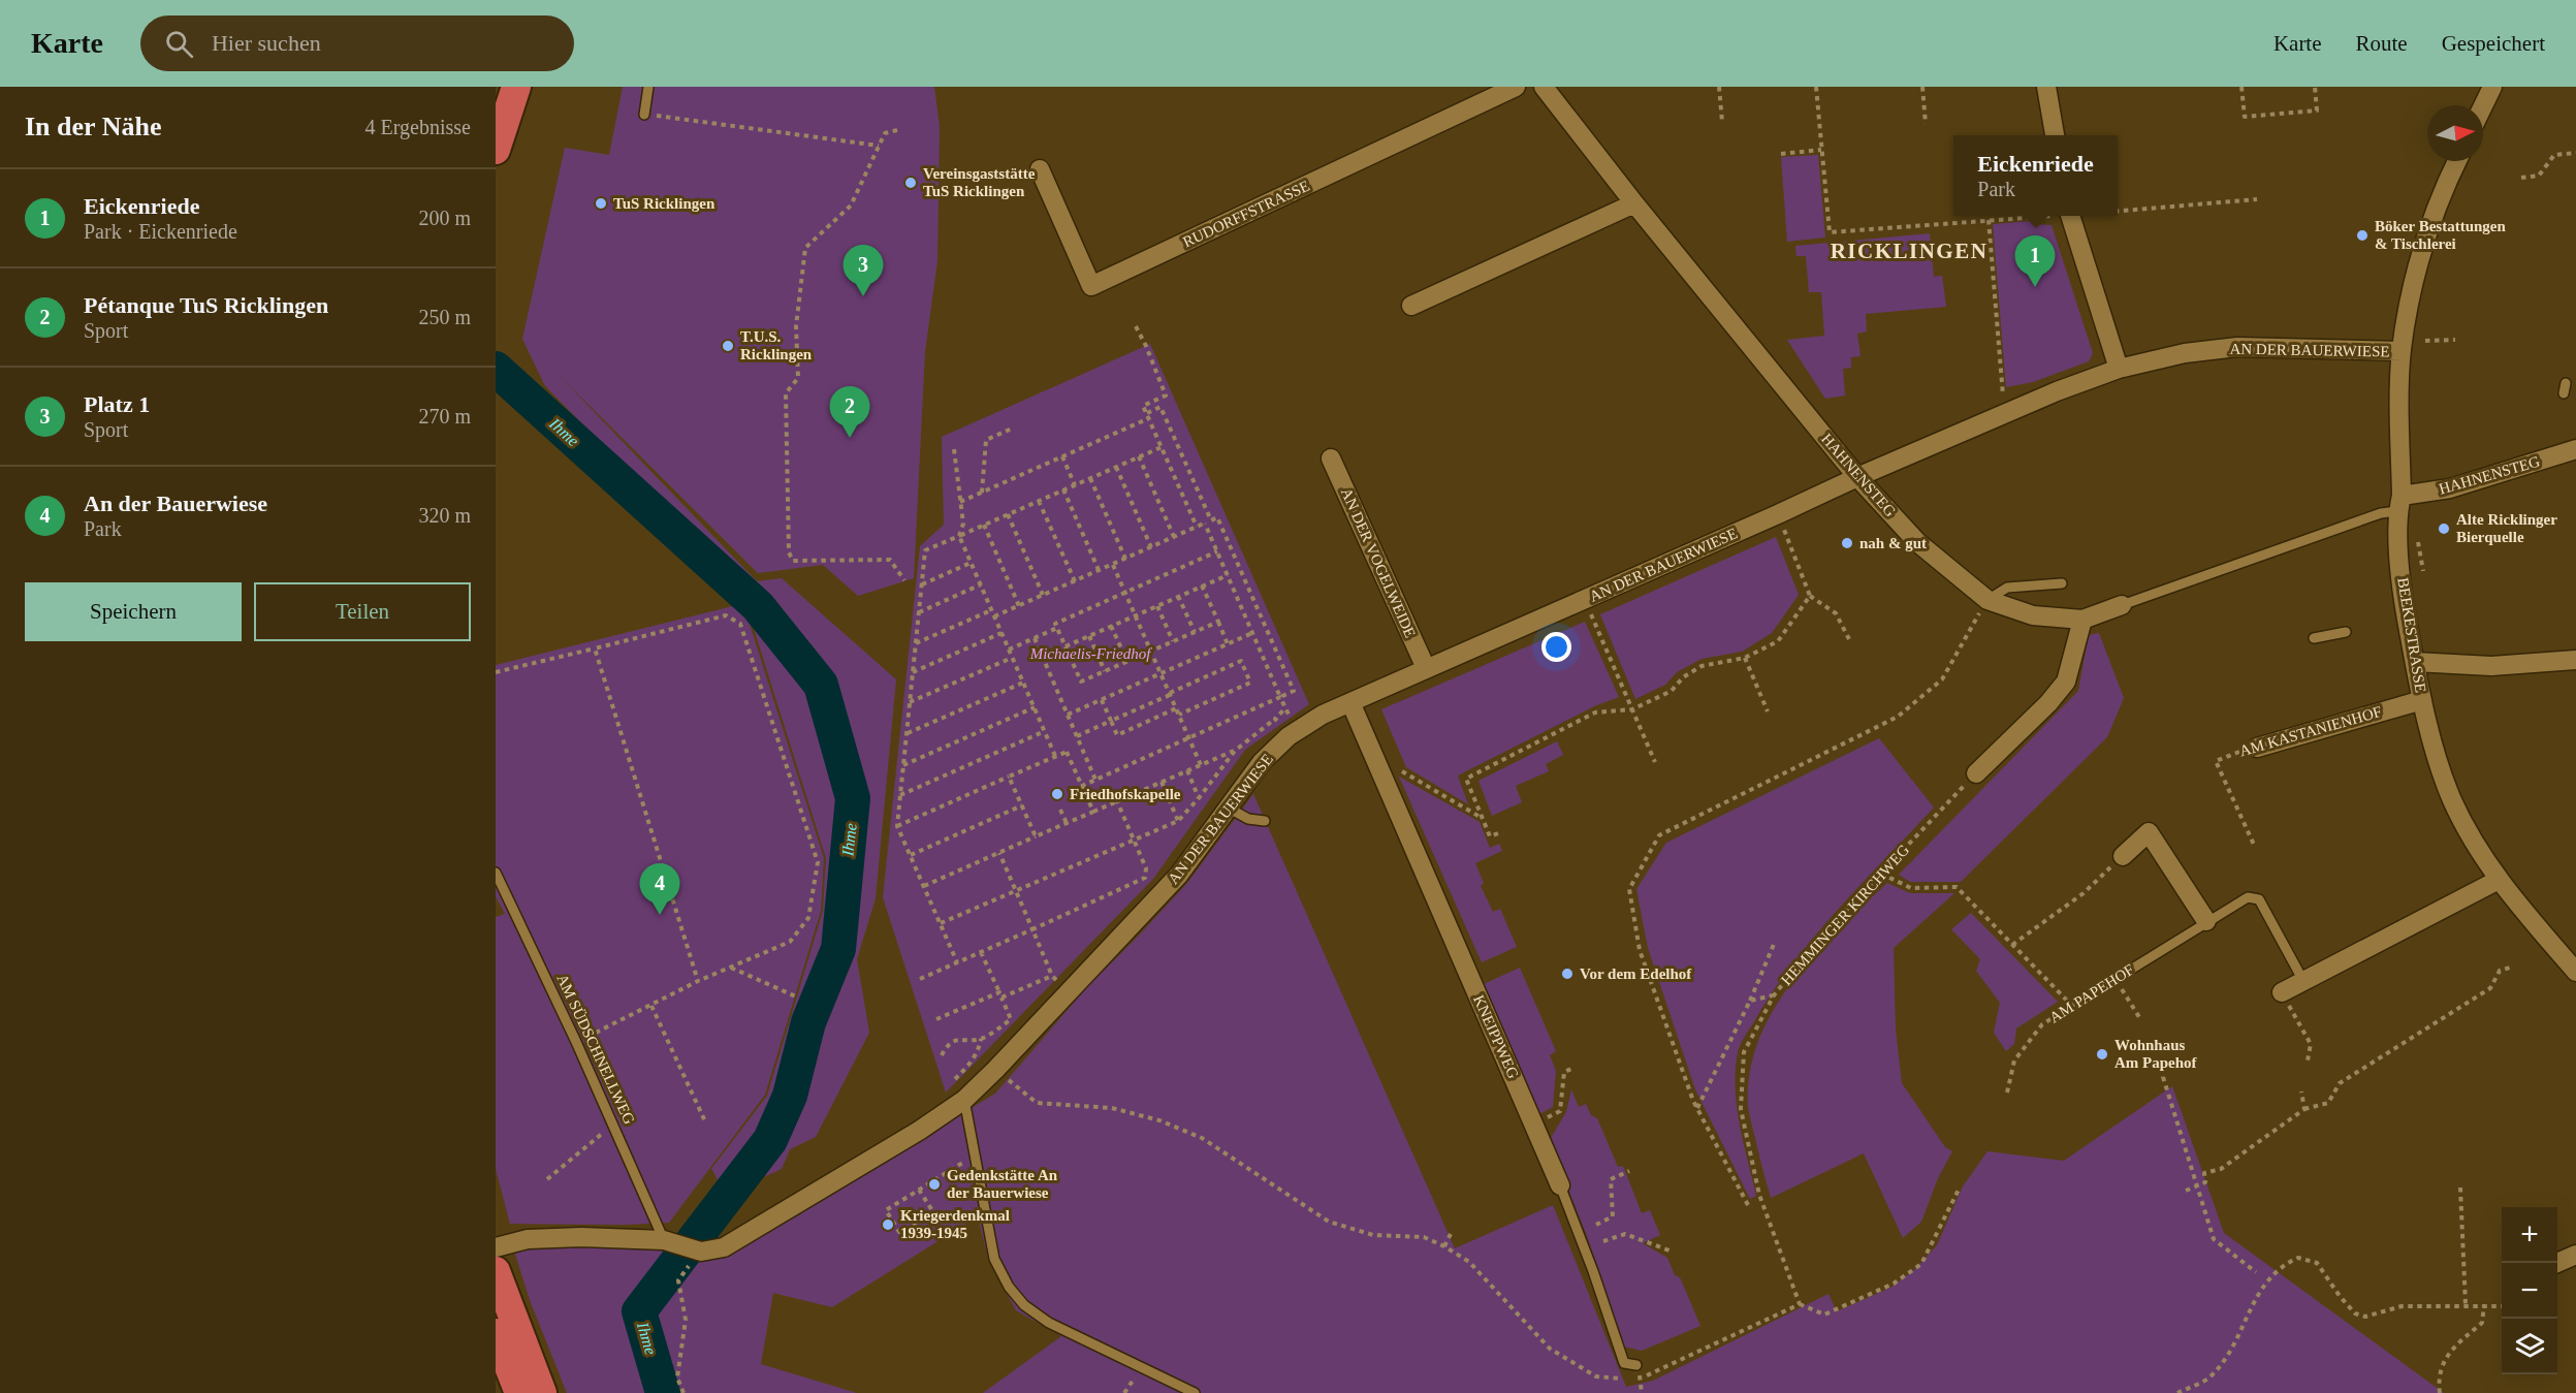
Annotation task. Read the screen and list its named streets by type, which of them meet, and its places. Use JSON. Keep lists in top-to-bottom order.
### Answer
{
  "streets": {
    "street": [
      "RUDORFFSTRASSE",
      "AN DER BAUERWIESE",
      "HAHNENSTEG",
      "AN DER VOGELWEIDE",
      "BEEKESTRASSE",
      "AM KASTANIENHOF",
      "KNEIPPWEG"
    ],
    "lane": ["AM PAPEHOF", "AM SÜDSCHNELLWEG"],
    "path": ["HEMMINGER KIRCHWEG"]
  },
  "crossings": [
    ["AN DER BAUERWIESE", "HAHNENSTEG"],
    ["AN DER BAUERWIESE", "AN DER VOGELWEIDE"],
    ["AN DER BAUERWIESE", "BEEKESTRASSE"],
    ["AN DER BAUERWIESE", "KNEIPPWEG"],
    ["AN DER BAUERWIESE", "AM SÜDSCHNELLWEG"],
    ["HAHNENSTEG", "BEEKESTRASSE"],
    ["BEEKESTRASSE", "AM KASTANIENHOF"]
  ],
  "districts": ["RICKLINGEN"],
  "water": ["Ihme"],
  "parks": ["Michaelis-Friedhof"],
  "places": [
    "Vereinsgaststätte TuS Ricklingen",
    "TuS Ricklingen",
    "Böker Bestattungen & Tischlerei",
    "T.U.S. Ricklingen",
    "Alte Ricklinger Bierquelle",
    "nah & gut",
    "Friedhofskapelle",
    "Vor dem Edelhof",
    "Wohnhaus Am Papehof",
    "Gedenkstätte An der Bauerwiese",
    "Kriegerdenkmal 1939-1945"
  ],
  "north": "right",
  "page": {
    "header": "Karte",
    "search": "Hier suchen",
    "nav": ["Karte", "Route", "Gespeichert"],
    "heading": ["In der Nähe", "4 Ergebnisse"],
    "popup": ["Eickenriede", "Park"],
    "list": [
      {
        "mark": "1",
        "name": "Eickenriede",
        "note": "Park · Eickenriede",
        "value": "200 m"
      },
      {
        "mark": "2",
        "name": "Pétanque TuS Ricklingen",
        "note": "Sport",
        "value": "250 m"
      },
      {
        "mark": "3",
        "name": "Platz 1",
        "note": "Sport",
        "value": "270 m"
      },
      {
        "mark": "4",
        "name": "An der Bauerwiese",
        "note": "Park",
        "value": "320 m"
      }
    ],
    "pins": [
      "1",
      "3",
      "2",
      "4"
    ],
    "buttons": ["Speichern", "Teilen"],
    "map_buttons": ["+", "−"]
  }
}
